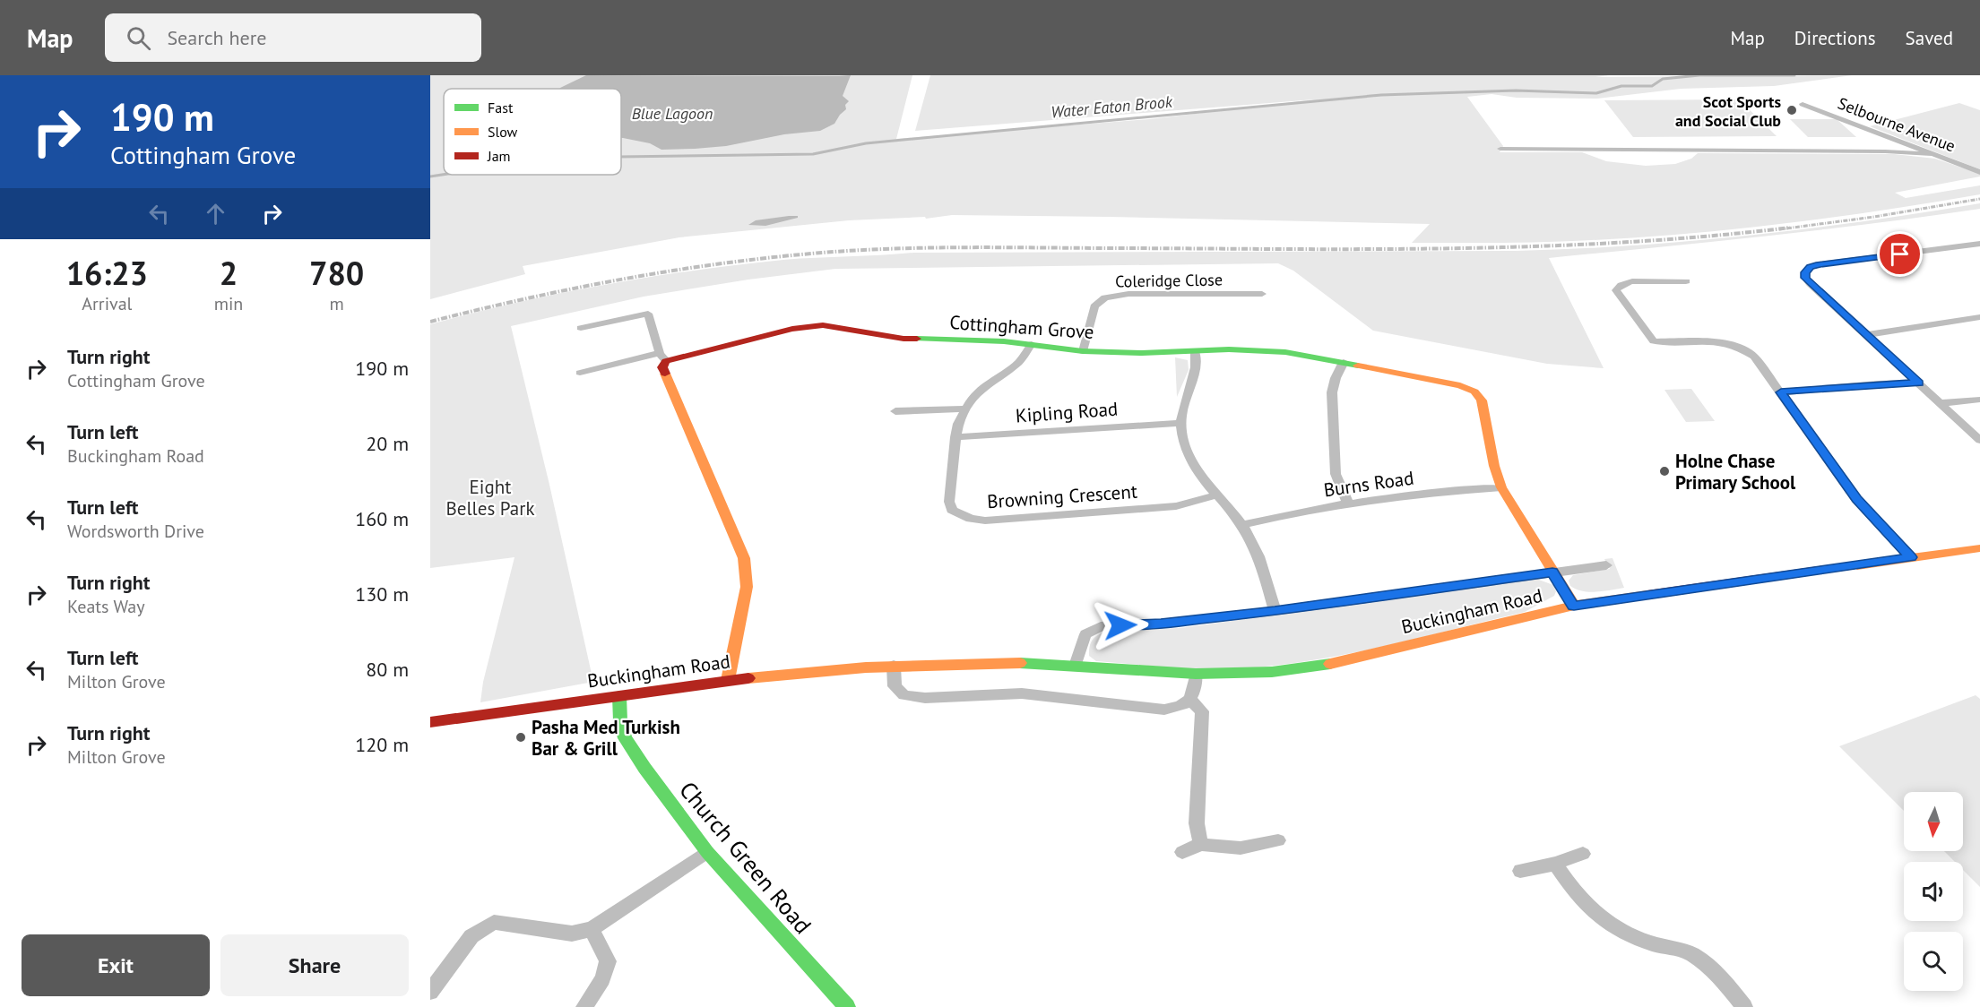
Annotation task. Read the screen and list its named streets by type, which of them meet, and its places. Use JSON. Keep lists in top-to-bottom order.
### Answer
{
  "streets": {
    "street": [
      "Selbourne Avenue",
      "Coleridge Close",
      "Cottingham Grove",
      "Kipling Road",
      "Burns Road",
      "Browning Crescent",
      "Buckingham Road",
      "Church Green Road"
    ]
  },
  "crossings": [
    ["Coleridge Close", "Cottingham Grove"],
    ["Cottingham Grove", "Burns Road"],
    ["Cottingham Grove", "Browning Crescent"],
    ["Cottingham Grove", "Buckingham Road"],
    ["Kipling Road", "Browning Crescent"],
    ["Buckingham Road", "Church Green Road"]
  ],
  "water": ["Water Eaton Brook", "Blue Lagoon"],
  "parks": ["Eight Belles Park"],
  "places": ["Scot Sports and Social Club", "Holne Chase Primary School", "Pasha Med Turkish Bar & Grill"],
  "legend": ["Fast", "Slow", "Jam"],
  "north": "bottom",
  "page": {
    "header": "Map",
    "search": "Search here",
    "nav": ["Map", "Directions", "Saved"],
    "turn": ["190 m", "Cottingham Grove"],
    "eta": [
      "16:23",
      "Arrival",
      "2",
      "min",
      "780",
      "m"
    ],
    "list": [
      {
        "name": "Turn right",
        "note": "Cottingham Grove",
        "value": "190 m"
      },
      {
        "name": "Turn left",
        "note": "Buckingham Road",
        "value": "20 m"
      },
      {
        "name": "Turn left",
        "note": "Wordsworth Drive",
        "value": "160 m"
      },
      {
        "name": "Turn right",
        "note": "Keats Way",
        "value": "130 m"
      },
      {
        "name": "Turn left",
        "note": "Milton Grove",
        "value": "80 m"
      },
      {
        "name": "Turn right",
        "note": "Milton Grove",
        "value": "120 m"
      }
    ],
    "buttons": ["Exit", "Share"]
  }
}
